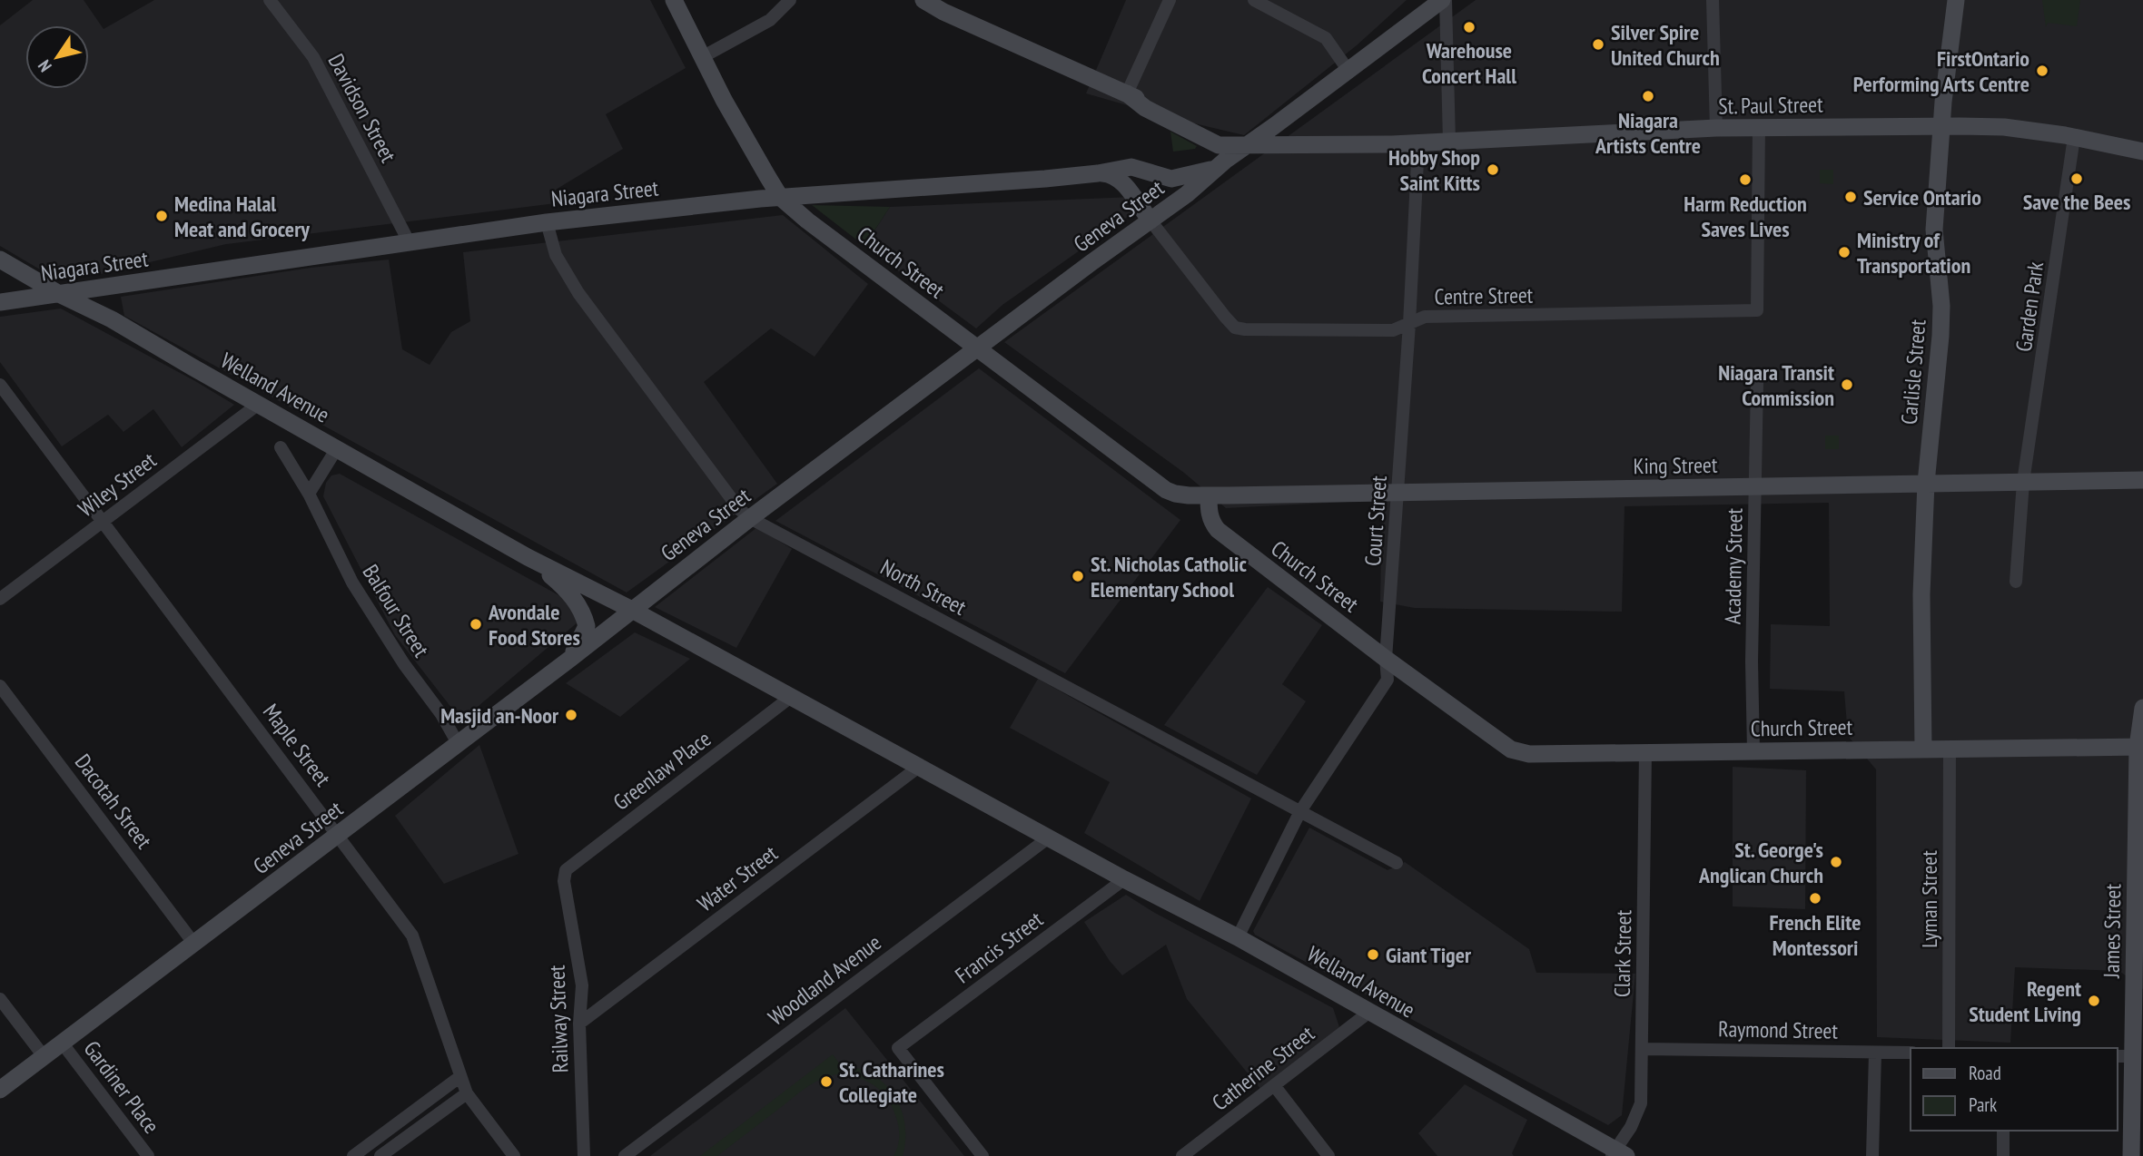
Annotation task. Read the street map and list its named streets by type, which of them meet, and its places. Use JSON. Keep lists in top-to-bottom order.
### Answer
{
  "streets": {
    "main road": [
      "St. Paul Street",
      "Niagara Street",
      "Geneva Street",
      "Church Street",
      "Carlisle Street",
      "Welland Avenue",
      "King Street",
      "James Street"
    ],
    "street": [
      "Davidson Street",
      "Centre Street",
      "Garden Park",
      "Wiley Street",
      "Court Street",
      "Academy Street",
      "North Street",
      "Balfour Street",
      "Maple Street",
      "Greenlaw Place",
      "Dacotah Street",
      "Water Street",
      "Lyman Street",
      "Francis Street",
      "Clark Street",
      "Woodland Avenue",
      "Railway Street",
      "Raymond Street",
      "Catherine Street",
      "Gardiner Place"
    ]
  },
  "crossings": [
    ["St. Paul Street", "Geneva Street"],
    ["St. Paul Street", "Centre Street"],
    ["St. Paul Street", "Garden Park"],
    ["St. Paul Street", "Carlisle Street"],
    ["St. Paul Street", "Court Street"],
    ["Davidson Street", "Niagara Street"],
    ["Niagara Street", "Geneva Street"],
    ["Niagara Street", "Church Street"],
    ["Niagara Street", "Welland Avenue"],
    ["Niagara Street", "North Street"],
    ["Geneva Street", "Church Street"],
    ["Geneva Street", "Centre Street"],
    ["Geneva Street", "Welland Avenue"],
    ["Geneva Street", "North Street"],
    ["Geneva Street", "Balfour Street"],
    ["Geneva Street", "Maple Street"],
    ["Geneva Street", "Dacotah Street"],
    ["Geneva Street", "Gardiner Place"],
    ["Church Street", "Carlisle Street"],
    ["Church Street", "King Street"],
    ["Church Street", "Court Street"],
    ["Church Street", "Academy Street"],
    ["Church Street", "Lyman Street"],
    ["Church Street", "James Street"],
    ["Church Street", "Clark Street"],
    ["Centre Street", "Court Street"],
    ["Garden Park", "King Street"],
    ["Carlisle Street", "King Street"],
    ["Welland Avenue", "Wiley Street"],
    ["Welland Avenue", "Court Street"],
    ["Welland Avenue", "Greenlaw Place"],
    ["Welland Avenue", "Water Street"],
    ["Welland Avenue", "Francis Street"],
    ["Welland Avenue", "Clark Street"],
    ["Welland Avenue", "Woodland Avenue"],
    ["Welland Avenue", "Catherine Street"],
    ["King Street", "Court Street"],
    ["King Street", "Academy Street"],
    ["Wiley Street", "Maple Street"],
    ["Court Street", "North Street"],
    ["Greenlaw Place", "Railway Street"],
    ["Water Street", "Railway Street"],
    ["Clark Street", "Raymond Street"]
  ],
  "places": [
    "Warehouse Concert Hall",
    "Silver Spire United Church",
    "FirstOntario Performing Arts Centre",
    "Niagara Artists Centre",
    "Hobby Shop Saint Kitts",
    "Save the Bees",
    "Harm Reduction Saves Lives",
    "Service Ontario",
    "Medina Halal Meat and Grocery",
    "Ministry of Transportation",
    "Niagara Transit Commission",
    "St. Nicholas Catholic Elementary School",
    "Avondale Food Stores",
    "Masjid an-Noor",
    "St. George's Anglican Church",
    "French Elite Montessori",
    "Giant Tiger",
    "Regent Student Living",
    "St. Catharines Collegiate"
  ],
  "legend": ["Road", "Park"],
  "north": "bottom left"
}
